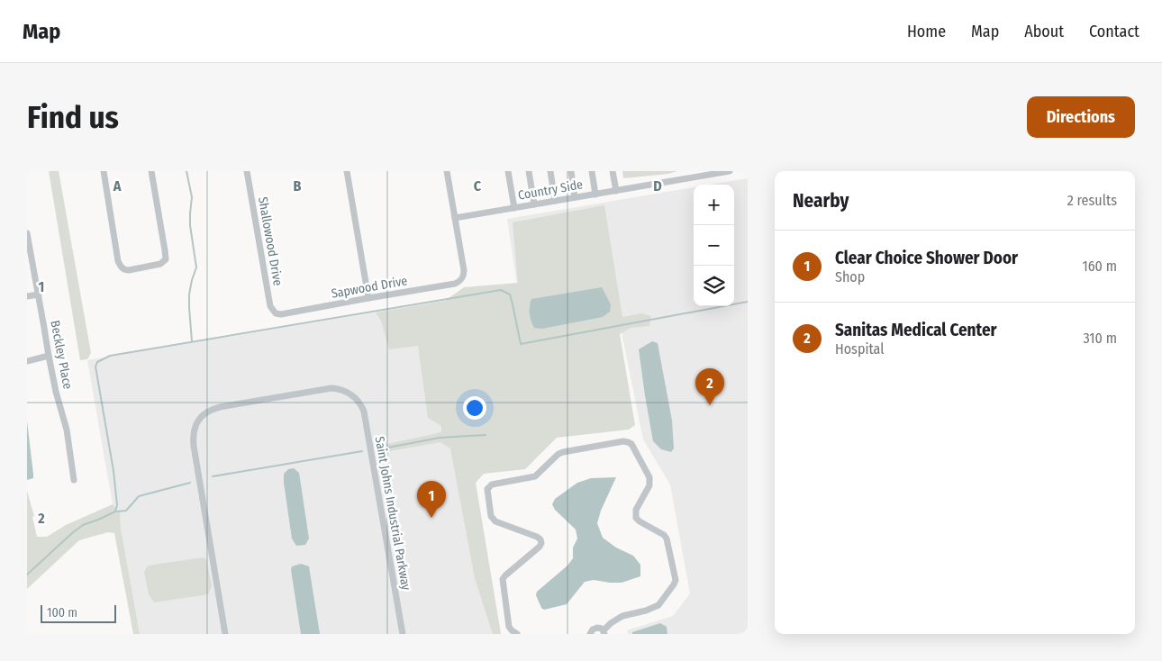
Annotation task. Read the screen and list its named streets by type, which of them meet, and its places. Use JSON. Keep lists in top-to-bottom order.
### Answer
{
  "streets": {
    "street": [
      "Country Side",
      "Shallowood Drive",
      "Sapwood Drive",
      "Beckley Place",
      "Saint Johns Industrial Parkway"
    ]
  },
  "crossings": [
    ["Country Side", "Sapwood Drive"],
    ["Shallowood Drive", "Sapwood Drive"]
  ],
  "scale_bar": "100 m",
  "page": {
    "header": "Map",
    "nav": [
      "Home",
      "Map",
      "About",
      "Contact"
    ],
    "buttons": "Directions",
    "title": "Find us",
    "heading": ["Nearby", "2 results"],
    "map_buttons": ["+", "−"],
    "list": [
      {
        "mark": "1",
        "name": "Clear Choice Shower Door",
        "note": "Shop",
        "value": "160 m"
      },
      {
        "mark": "2",
        "name": "Sanitas Medical Center",
        "note": "Hospital",
        "value": "310 m"
      }
    ],
    "pins": ["2", "1"],
    "scale": "100 m"
  },
  "grid": {
    "columns": [
      "A",
      "B",
      "C",
      "D"
    ],
    "rows": ["1", "2"]
  }
}
